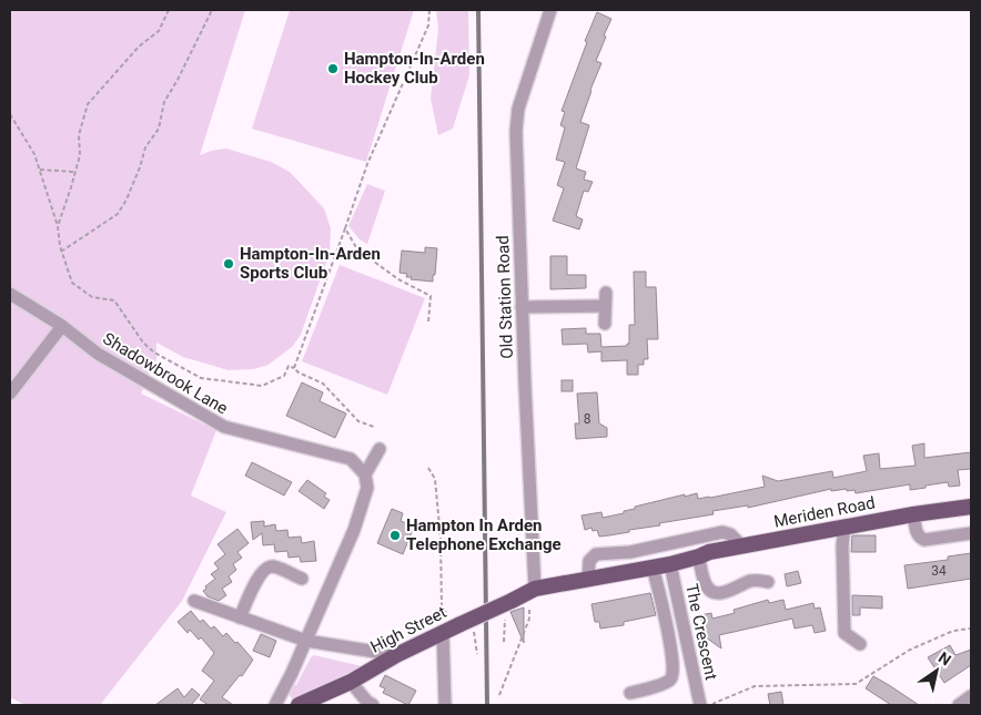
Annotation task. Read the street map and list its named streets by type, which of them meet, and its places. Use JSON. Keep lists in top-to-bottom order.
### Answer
{
  "streets": {
    "main road": ["Meriden Road", "High Street"],
    "street": ["Old Station Road", "Shadowbrook Lane", "The Crescent"]
  },
  "crossings": [
    ["Old Station Road", "Meriden Road"],
    ["Old Station Road", "High Street"],
    ["Meriden Road", "High Street"],
    ["Meriden Road", "The Crescent"]
  ],
  "places": ["Hampton-In-Arden Hockey Club", "Hampton-In-Arden Sports Club", "Hampton In Arden Telephone Exchange"],
  "house_numbers": ["8", "34"],
  "north": "top right"
}
